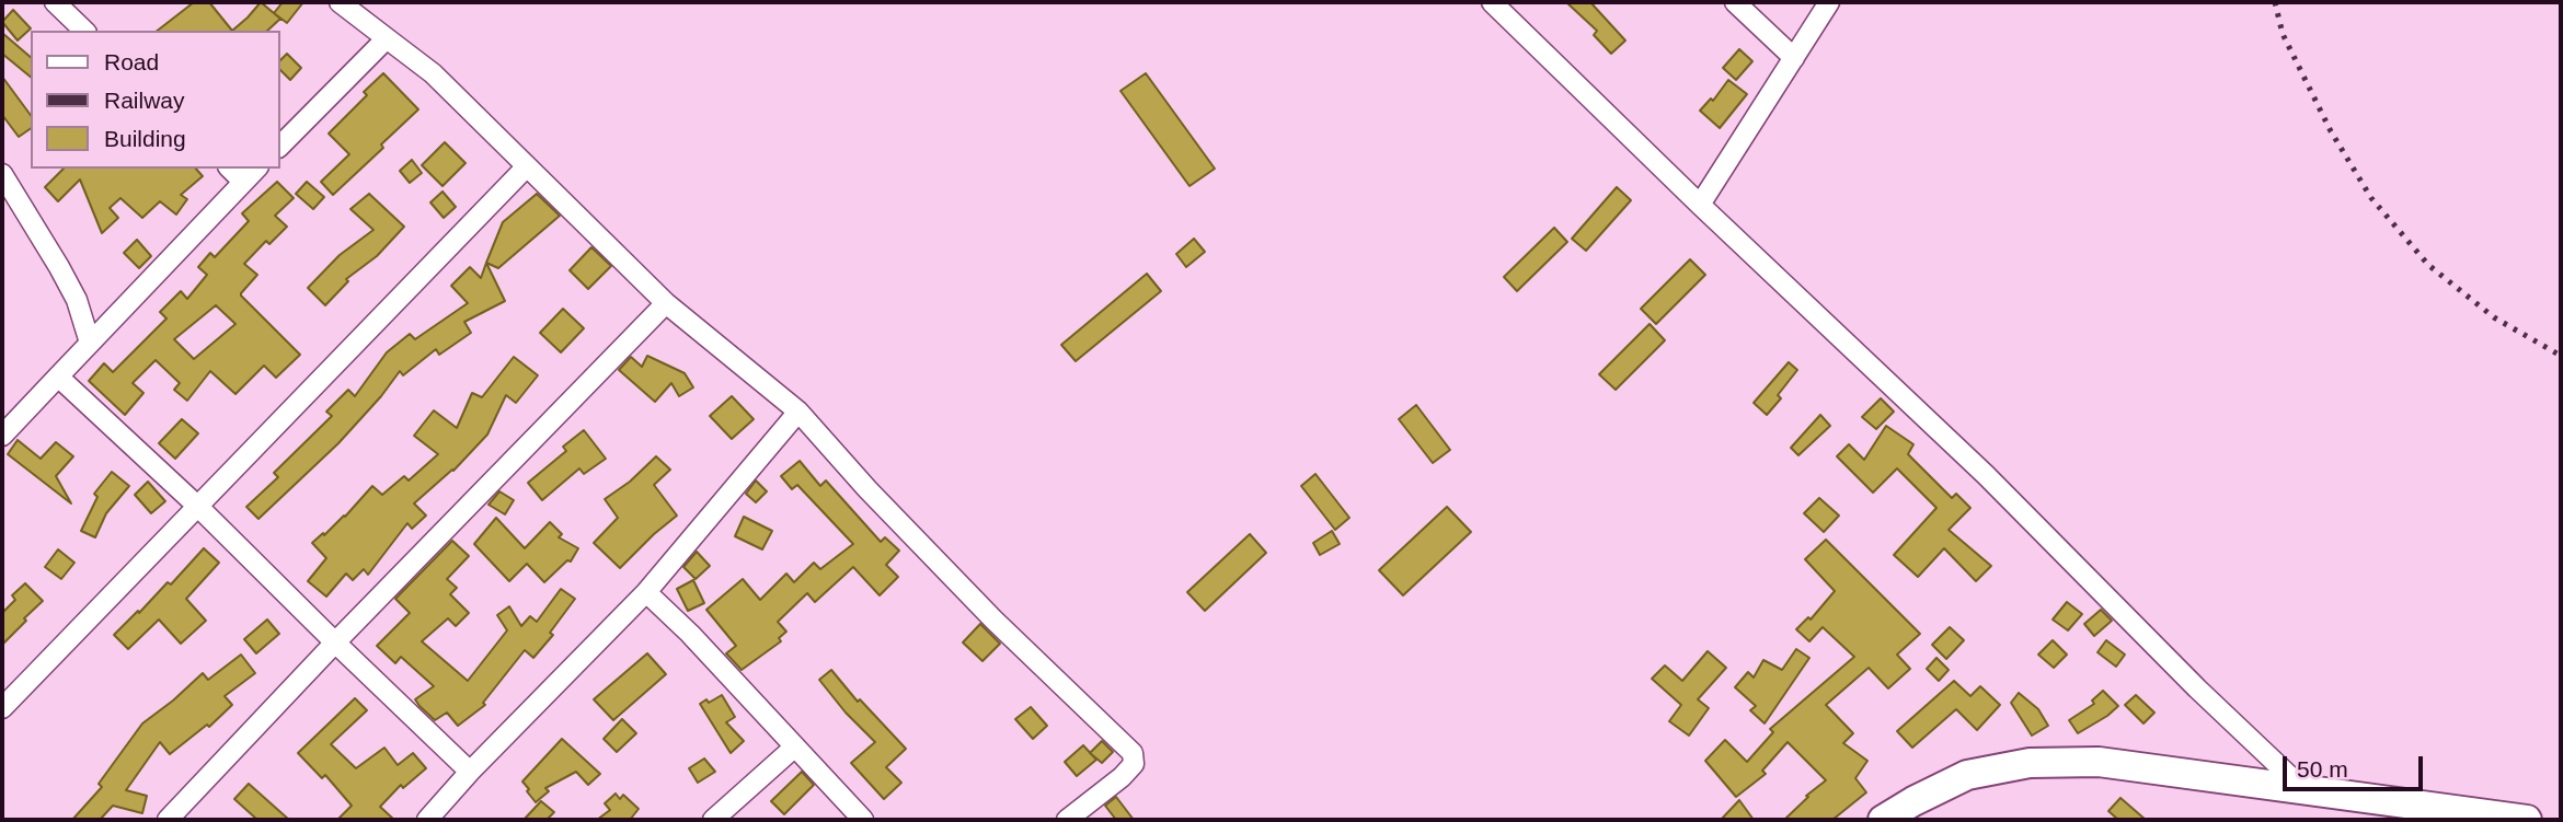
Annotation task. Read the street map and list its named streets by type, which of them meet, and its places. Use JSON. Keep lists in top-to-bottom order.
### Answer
{
  "legend": ["Road", "Railway", "Building"],
  "scale_bar": "50 m"
}
